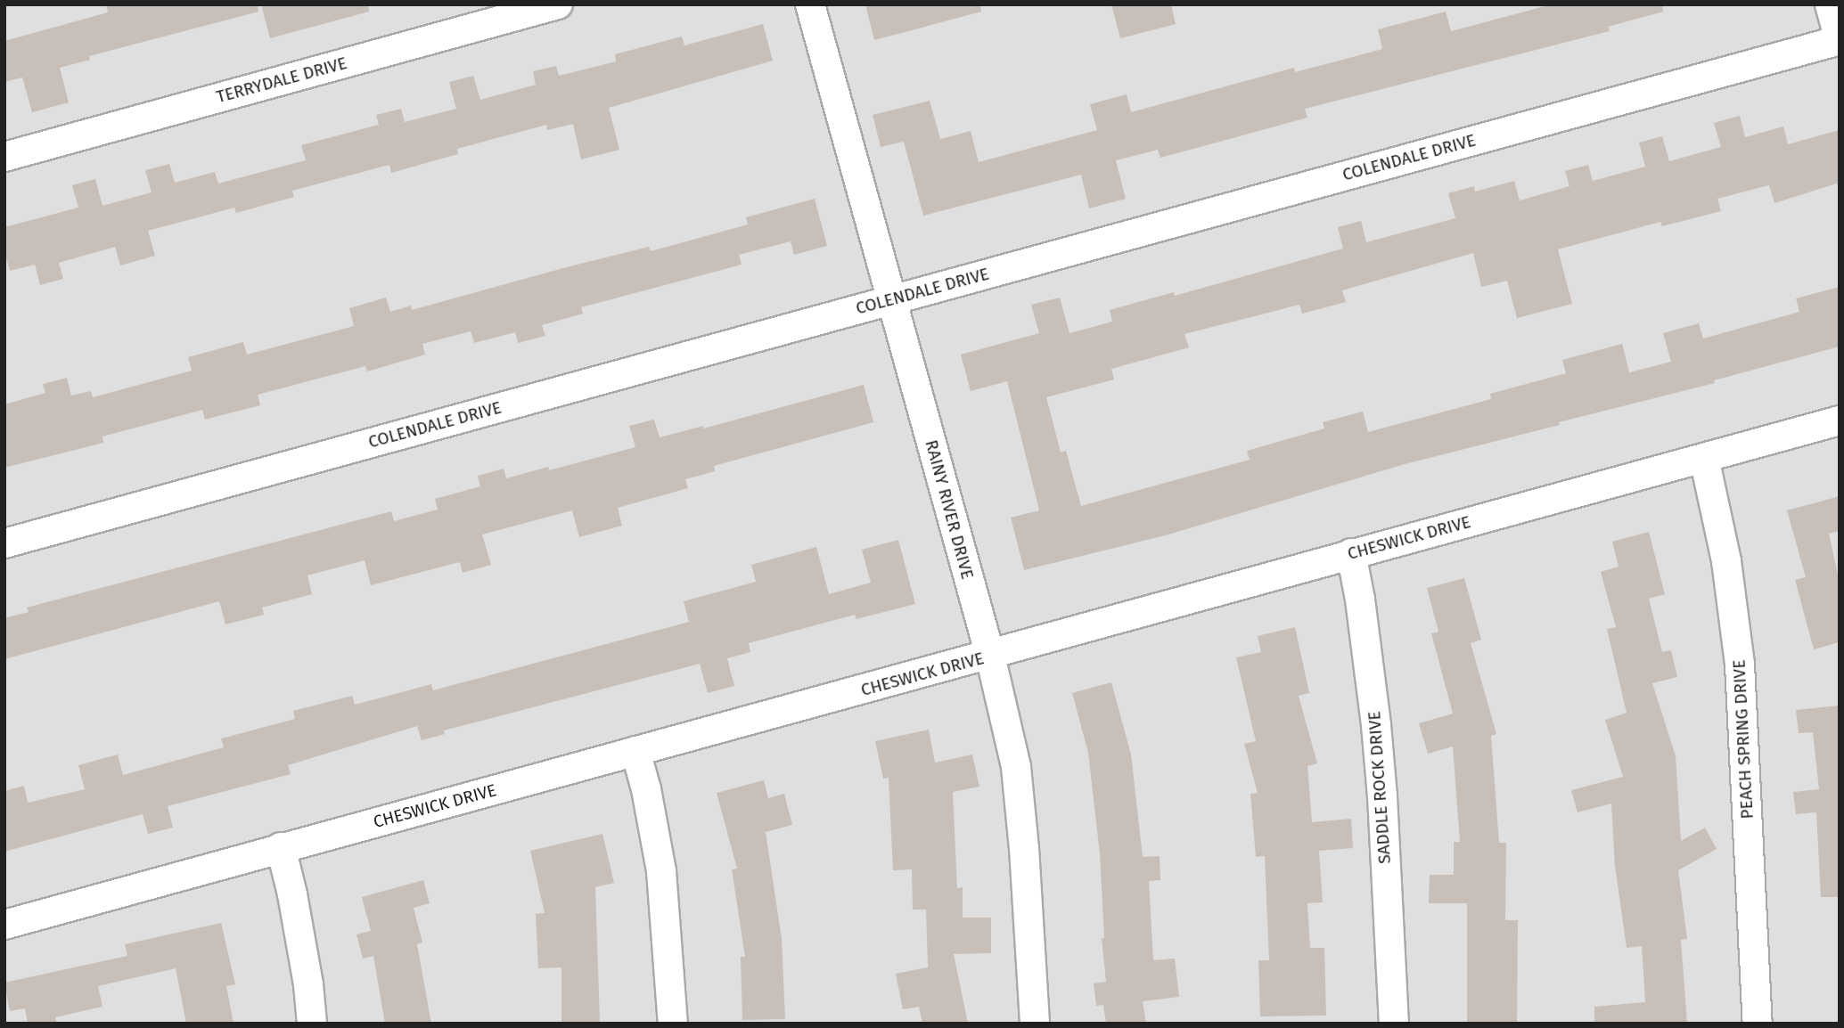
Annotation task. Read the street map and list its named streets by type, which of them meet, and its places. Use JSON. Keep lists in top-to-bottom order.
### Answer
{
  "streets": {
    "street": [
      "TERRYDALE DRIVE",
      "COLENDALE DRIVE",
      "RAINY RIVER DRIVE",
      "CHESWICK DRIVE",
      "PEACH SPRING DRIVE",
      "SADDLE ROCK DRIVE"
    ]
  },
  "crossings": [
    ["COLENDALE DRIVE", "RAINY RIVER DRIVE"],
    ["RAINY RIVER DRIVE", "CHESWICK DRIVE"],
    ["CHESWICK DRIVE", "PEACH SPRING DRIVE"],
    ["CHESWICK DRIVE", "SADDLE ROCK DRIVE"]
  ]
}
